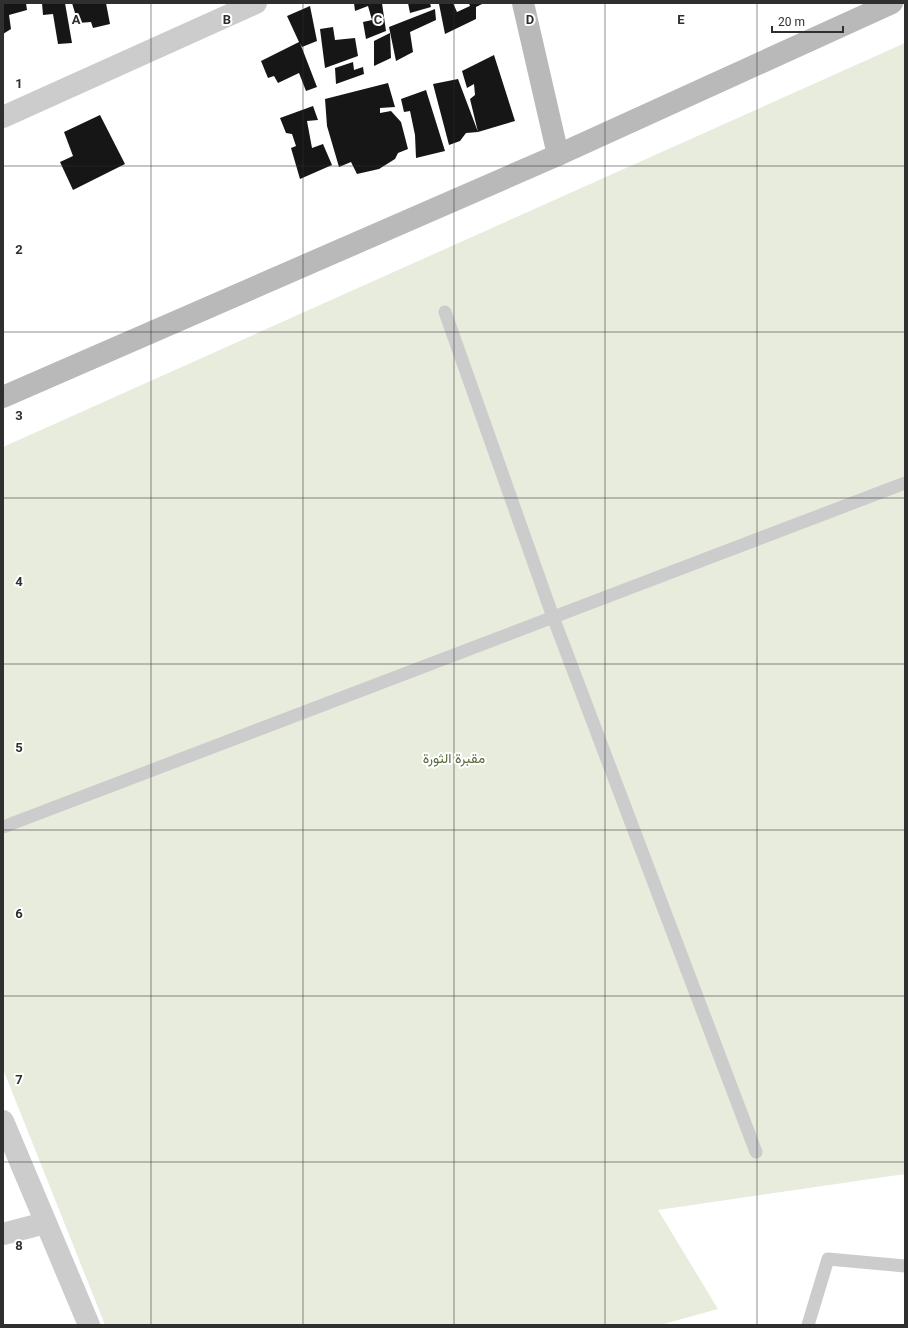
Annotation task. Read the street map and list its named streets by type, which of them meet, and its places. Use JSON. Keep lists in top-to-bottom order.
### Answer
{
  "parks": ["مقبرة الثورة"],
  "scale_bar": "20 m",
  "grid": {
    "columns": [
      "A",
      "B",
      "C",
      "D",
      "E"
    ],
    "rows": [
      "1",
      "2",
      "3",
      "4",
      "5",
      "6",
      "7",
      "8"
    ]
  }
}
